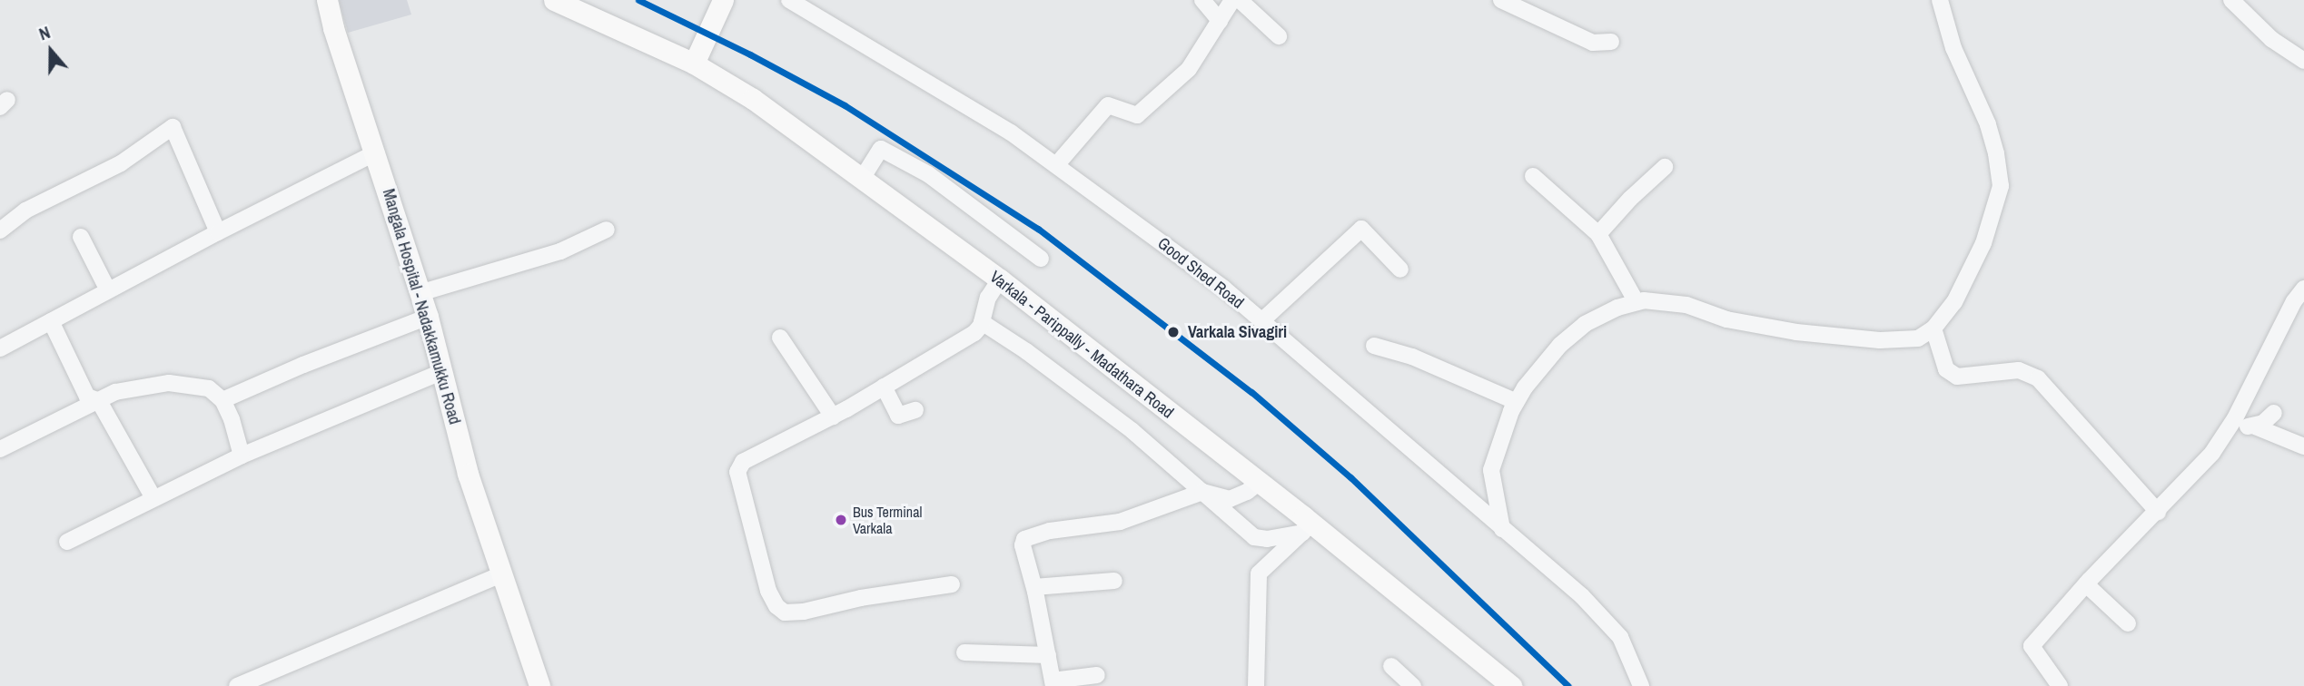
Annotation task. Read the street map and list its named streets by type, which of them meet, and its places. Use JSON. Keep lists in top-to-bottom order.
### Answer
{
  "streets": {
    "main road": ["Mangala Hospital - Nadakkamukku Road", "Varkala - Parippally - Madathara Road"],
    "street": ["Good Shed Road"]
  },
  "places": ["Varkala Sivagiri", "Bus Terminal Varkala"],
  "north": "top"
}
